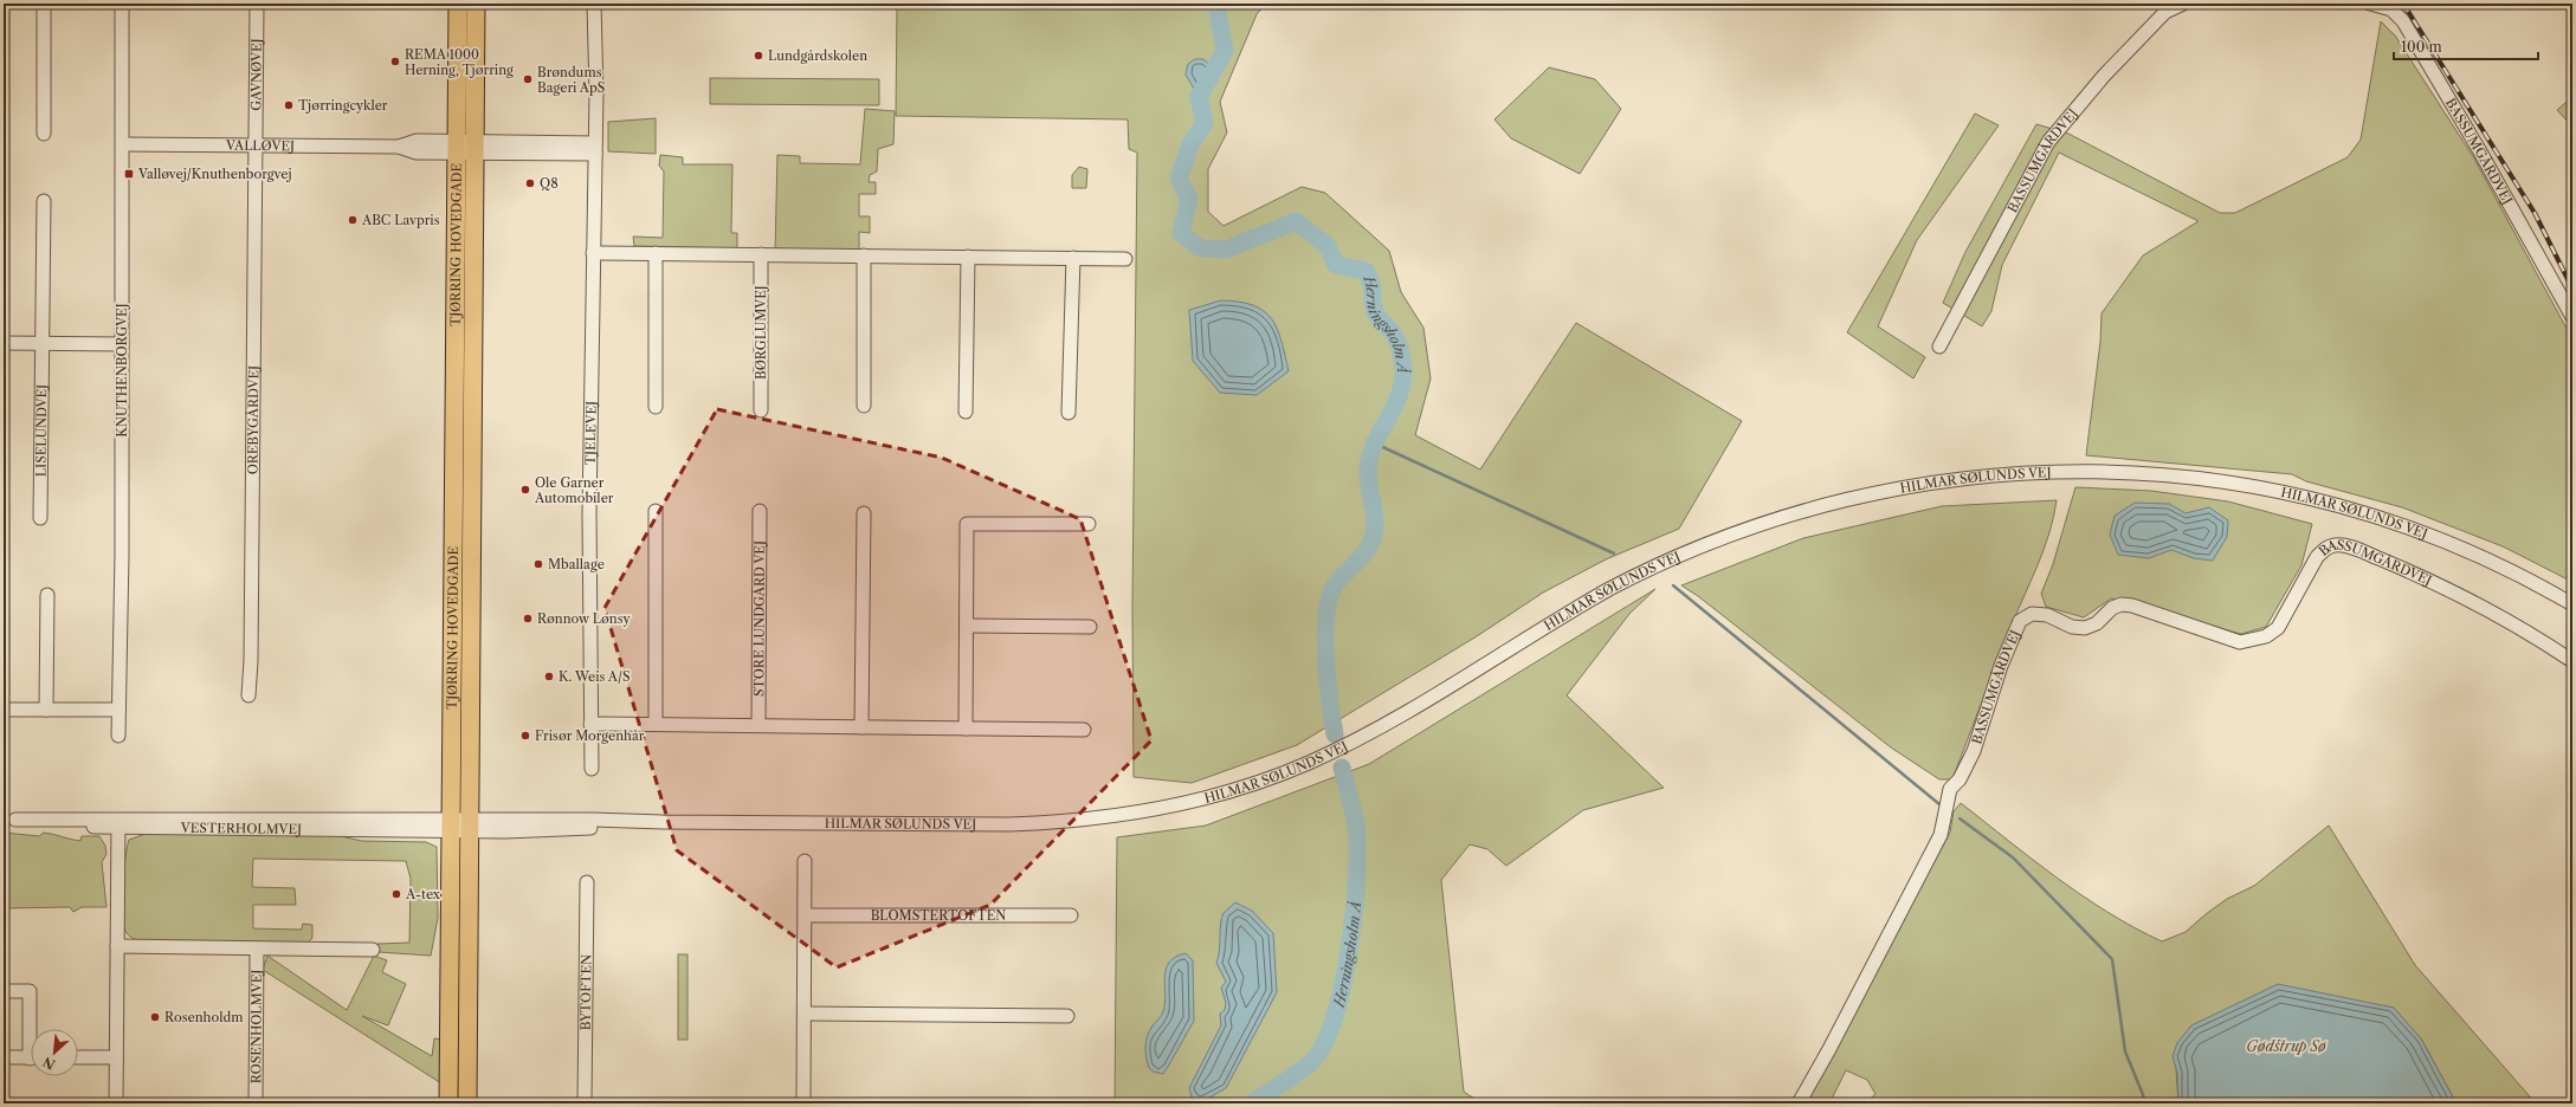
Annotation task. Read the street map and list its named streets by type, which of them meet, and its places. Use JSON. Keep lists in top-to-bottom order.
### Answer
{
  "streets": {
    "main road": ["TJØRRING HOVEDGADE"],
    "street": [
      "GAVNØVEJ",
      "VALLØVEJ",
      "BASSUMGÅRDVEJ",
      "BØRGLUMVEJ",
      "KNUTHENBORGVEJ",
      "OREBYGÅRDVEJ",
      "LISELUNDVEJ",
      "TJELEVEJ",
      "HILMAR SØLUNDS VEJ",
      "STORE LUNDGÅRD VEJ",
      "VESTERHOLMVEJ",
      "BLOMSTERTOFTEN",
      "BYTOFTEN",
      "ROSENHOLMVEJ"
    ]
  },
  "crossings": [
    ["GAVNØVEJ", "VALLØVEJ"],
    ["GAVNØVEJ", "OREBYGÅRDVEJ"],
    ["VALLØVEJ", "TJØRRING HOVEDGADE"],
    ["VALLØVEJ", "KNUTHENBORGVEJ"],
    ["VALLØVEJ", "OREBYGÅRDVEJ"],
    ["TJØRRING HOVEDGADE", "HILMAR SØLUNDS VEJ"],
    ["TJØRRING HOVEDGADE", "VESTERHOLMVEJ"],
    ["HILMAR SØLUNDS VEJ", "VESTERHOLMVEJ"]
  ],
  "water": ["Herningsholm Å", "Gødstrup Sø"],
  "places": {
    "other": [
      "Lundgårdskolen",
      "REMA 1000 Herning, Tjørring",
      "Brøndums Bageri ApS",
      "Tjørringcykler",
      "Q8",
      "ABC Lavpris",
      "Ole Garner Automobiler",
      "Mballage",
      "Rønnow Lønsy",
      "K. Weis A/S",
      "Frisør Morgenhår",
      "A-tex",
      "Rosenholdm"
    ],
    "transit": ["Valløvej/Knuthenborgvej"]
  },
  "scale_bar": "100 m",
  "north": "bottom left"
}
